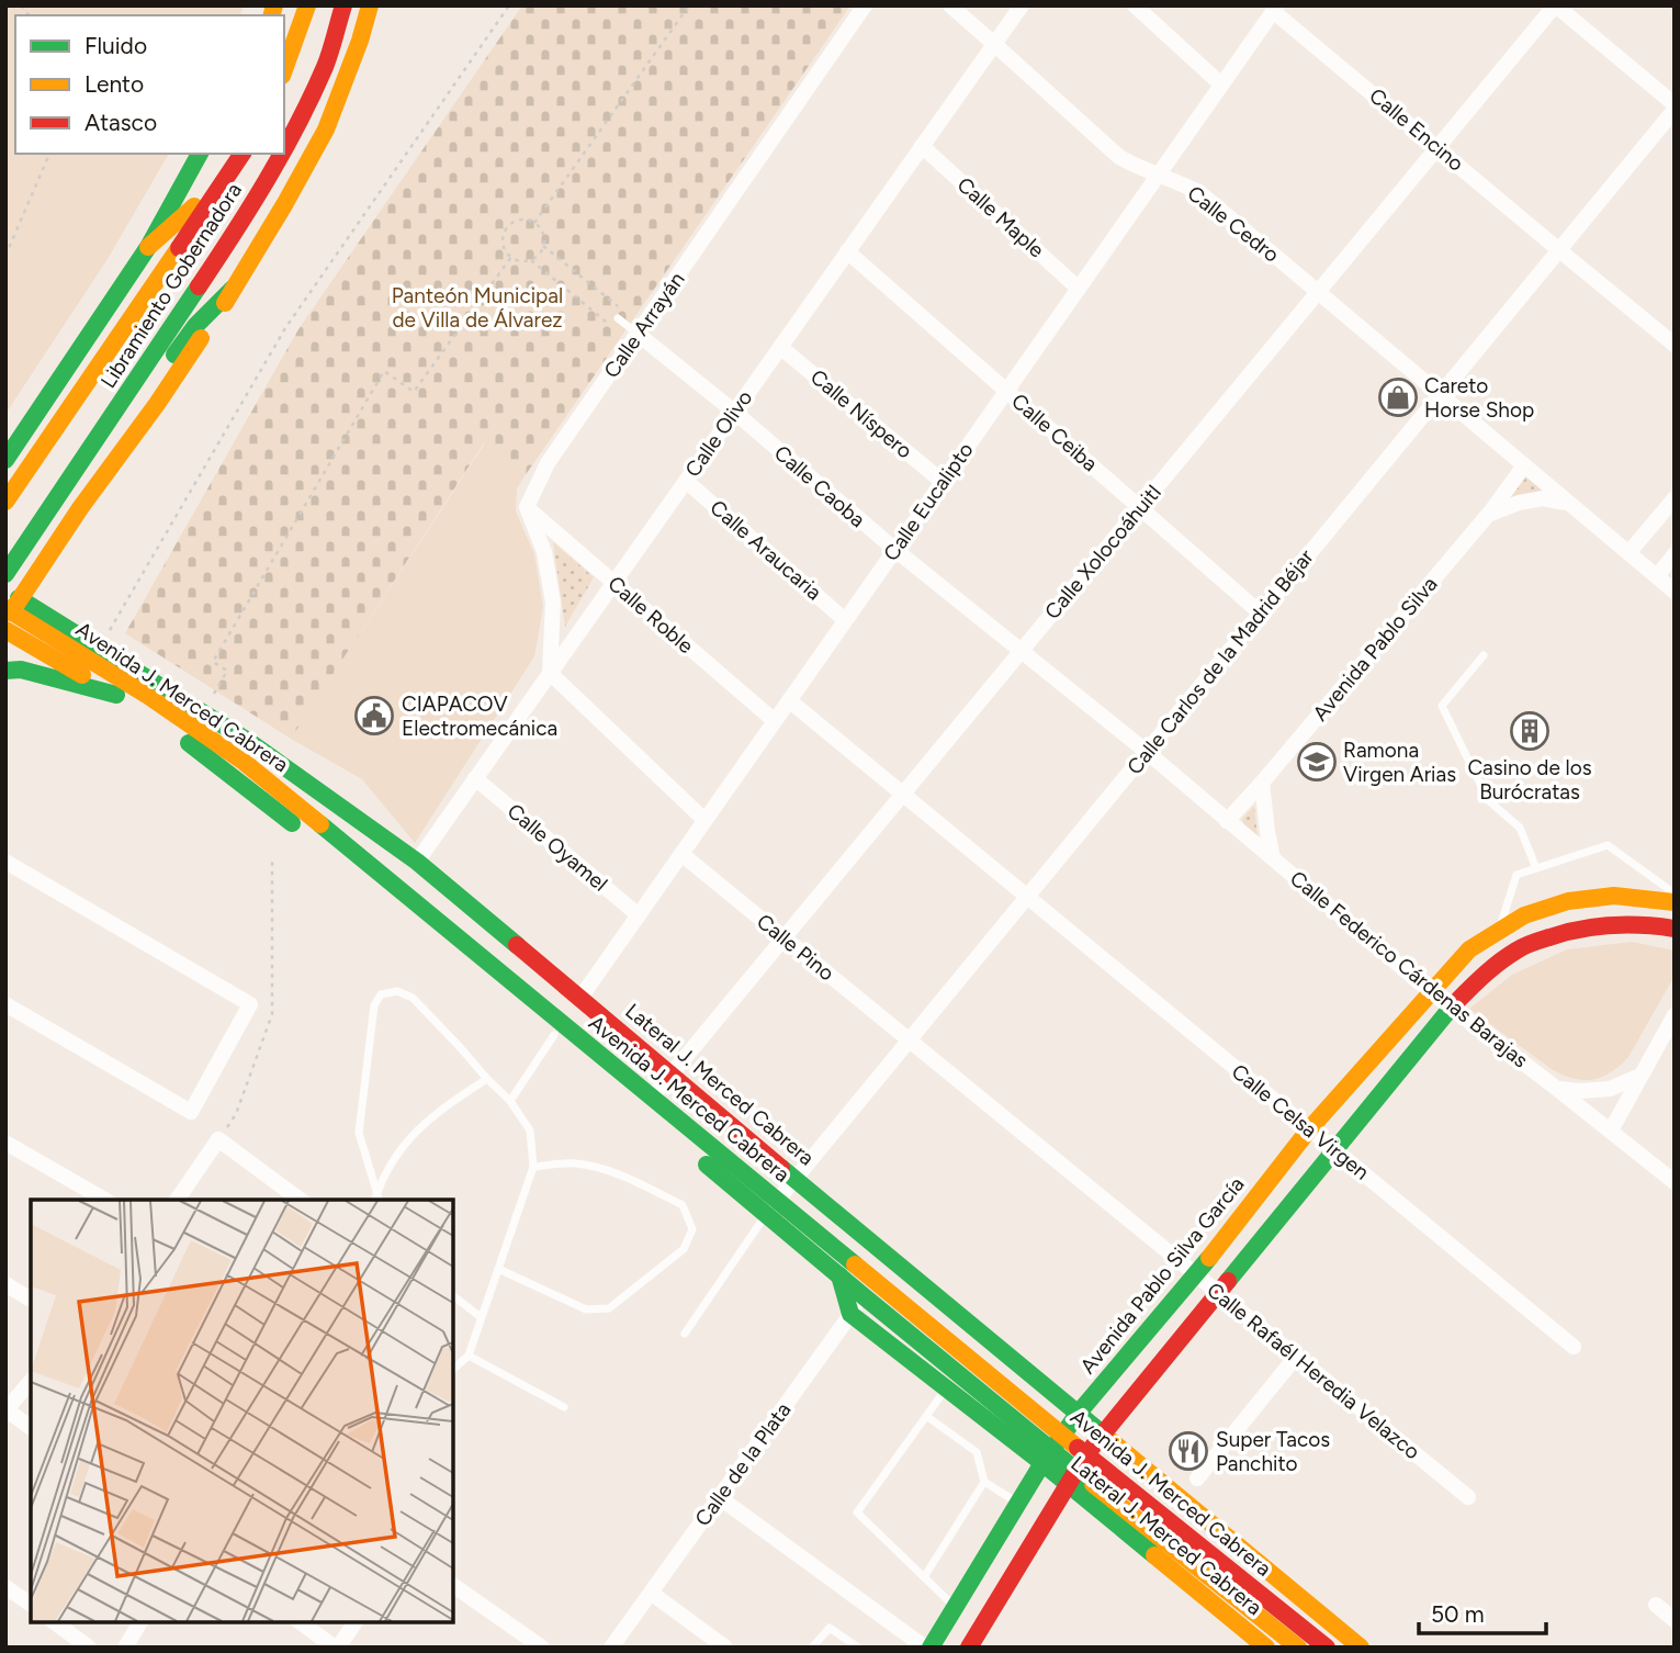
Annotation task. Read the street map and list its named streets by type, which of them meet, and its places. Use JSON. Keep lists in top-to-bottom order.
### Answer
{
  "streets": {
    "main road": [
      "Libramiento Gobernadora",
      "Avenida J. Merced Cabrera",
      "Lateral J. Merced Cabrera",
      "Avenida Pablo Silva García"
    ],
    "street": [
      "Calle Encino",
      "Calle Maple",
      "Calle Cedro",
      "Calle Arrayán",
      "Calle Níspero",
      "Calle Ceiba",
      "Calle Olivo",
      "Calle Caoba",
      "Calle Eucalipto",
      "Calle Araucaria",
      "Calle Xolocoáhuitl",
      "Calle Roble",
      "Avenida Pablo Silva",
      "Calle Carlos de la Madrid Béjar",
      "Calle Oyamel",
      "Calle Pino",
      "Calle Federico Cárdenas Barajas",
      "Calle Celsa Virgen",
      "Calle Rafaél Heredia Velazco",
      "Calle de la Plata"
    ]
  },
  "crossings": [
    ["Calle Encino", "Calle Eucalipto"],
    ["Calle Encino", "Calle Xolocoáhuitl"],
    ["Calle Encino", "Calle Carlos de la Madrid Béjar"],
    ["Calle Maple", "Calle Olivo"],
    ["Calle Maple", "Calle Eucalipto"],
    ["Calle Cedro", "Calle Olivo"],
    ["Calle Cedro", "Calle Eucalipto"],
    ["Calle Cedro", "Calle Xolocoáhuitl"],
    ["Calle Cedro", "Avenida Pablo Silva"],
    ["Calle Cedro", "Calle Carlos de la Madrid Béjar"],
    ["Calle Arrayán", "Calle Caoba"],
    ["Calle Arrayán", "Calle Roble"],
    ["Calle Níspero", "Calle Olivo"],
    ["Calle Níspero", "Calle Eucalipto"],
    ["Calle Ceiba", "Calle Olivo"],
    ["Calle Ceiba", "Calle Eucalipto"],
    ["Calle Ceiba", "Calle Xolocoáhuitl"],
    ["Calle Ceiba", "Calle Carlos de la Madrid Béjar"],
    ["Calle Olivo", "Calle Caoba"],
    ["Calle Olivo", "Calle Araucaria"],
    ["Calle Olivo", "Calle Roble"],
    ["Calle Olivo", "Calle Oyamel"],
    ["Calle Olivo", "Lateral J. Merced Cabrera"],
    ["Calle Caoba", "Calle Eucalipto"],
    ["Calle Caoba", "Calle Xolocoáhuitl"],
    ["Calle Caoba", "Calle Carlos de la Madrid Béjar"],
    ["Calle Caoba", "Calle Federico Cárdenas Barajas"],
    ["Calle Eucalipto", "Calle Araucaria"],
    ["Calle Eucalipto", "Calle Roble"],
    ["Calle Eucalipto", "Calle Oyamel"],
    ["Calle Eucalipto", "Calle Pino"],
    ["Calle Eucalipto", "Lateral J. Merced Cabrera"],
    ["Calle Xolocoáhuitl", "Avenida J. Merced Cabrera"],
    ["Calle Xolocoáhuitl", "Calle Pino"],
    ["Calle Xolocoáhuitl", "Lateral J. Merced Cabrera"],
    ["Avenida Pablo Silva", "Calle Federico Cárdenas Barajas"],
    ["Calle Carlos de la Madrid Béjar", "Avenida J. Merced Cabrera"],
    ["Calle Carlos de la Madrid Béjar", "Calle Pino"],
    ["Calle Carlos de la Madrid Béjar", "Calle Federico Cárdenas Barajas"],
    ["Calle Carlos de la Madrid Béjar", "Lateral J. Merced Cabrera"],
    ["Calle Carlos de la Madrid Béjar", "Calle Celsa Virgen"],
    ["Calle Carlos de la Madrid Béjar", "Calle Rafaél Heredia Velazco"],
    ["Avenida J. Merced Cabrera", "Lateral J. Merced Cabrera"],
    ["Avenida J. Merced Cabrera", "Avenida Pablo Silva García"],
    ["Avenida J. Merced Cabrera", "Calle de la Plata"],
    ["Calle Pino", "Calle Rafaél Heredia Velazco"],
    ["Calle Federico Cárdenas Barajas", "Avenida Pablo Silva García"],
    ["Lateral J. Merced Cabrera", "Avenida Pablo Silva García"],
    ["Lateral J. Merced Cabrera", "Calle de la Plata"],
    ["Calle Celsa Virgen", "Avenida Pablo Silva García"],
    ["Avenida Pablo Silva García", "Calle Rafaél Heredia Velazco"]
  ],
  "parks": ["Panteón Municipal de Villa de Álvarez"],
  "places": {
    "shop": ["Careto Horse Shop"],
    "public building": ["CIAPACOV Electromecánica"],
    "building": ["Casino de los Burócratas"],
    "school or university": ["Ramona Virgen Arias"],
    "restaurant": ["Super Tacos Panchito"]
  },
  "legend": ["Fluido", "Lento", "Atasco"],
  "scale_bar": "50 m"
}
